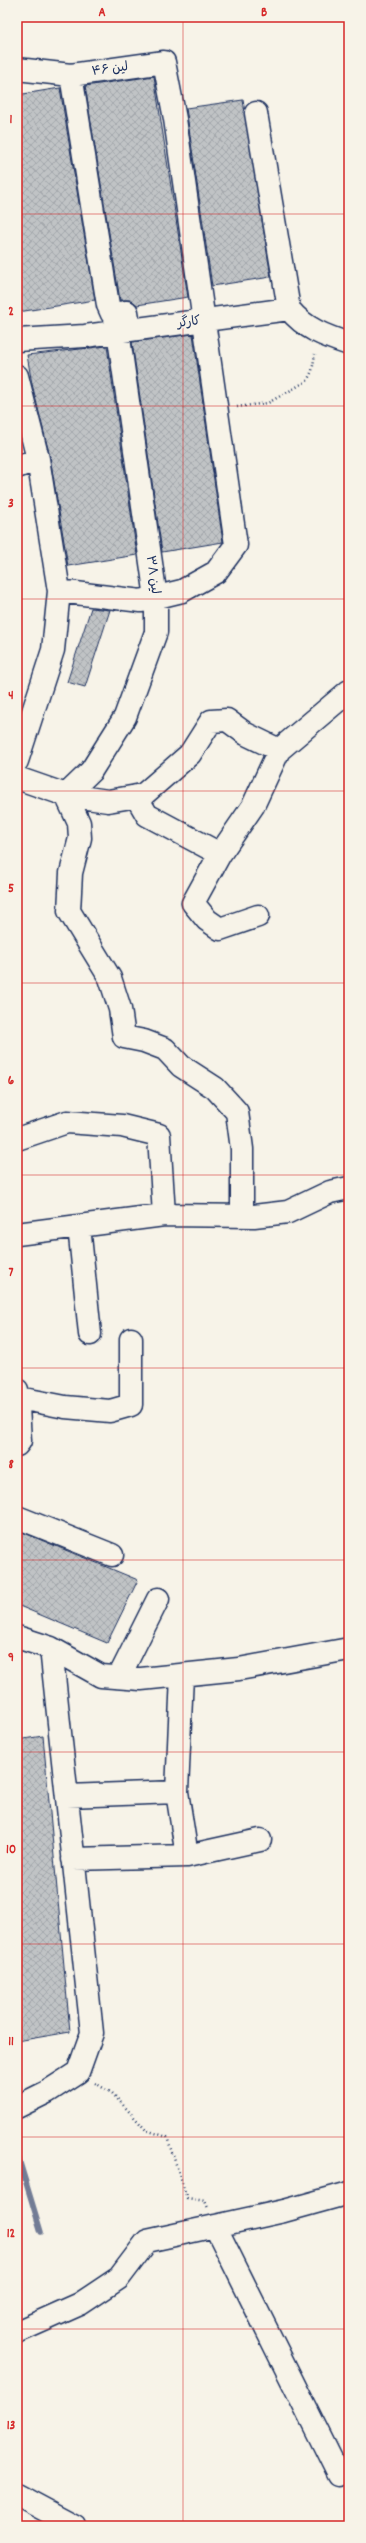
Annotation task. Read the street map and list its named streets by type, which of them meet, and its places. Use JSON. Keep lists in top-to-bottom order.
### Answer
{
  "streets": {
    "street": ["لین ۴۶", "کارگر", "لین ۳۸"]
  },
  "crossings": [
    ["لین ۴۶", "کارگر"],
    ["کارگر", "لین ۳۸"]
  ],
  "grid": {
    "columns": ["A", "B"],
    "rows": [
      "1",
      "2",
      "3",
      "4",
      "5",
      "6",
      "7",
      "8",
      "9",
      "10",
      "11",
      "12",
      "13"
    ]
  }
}
